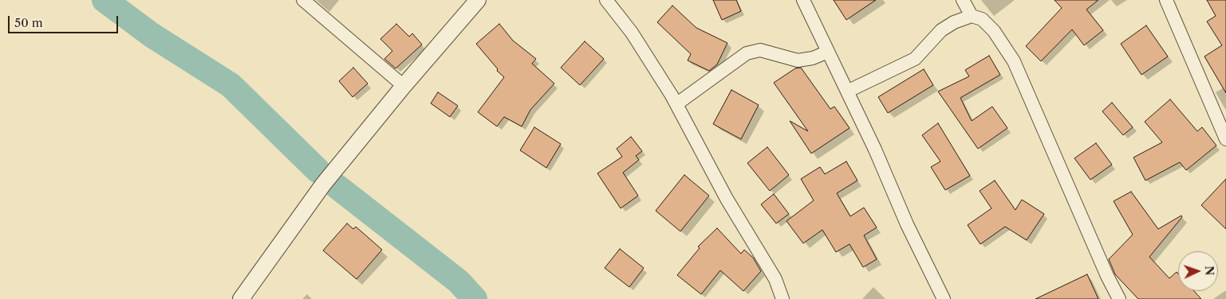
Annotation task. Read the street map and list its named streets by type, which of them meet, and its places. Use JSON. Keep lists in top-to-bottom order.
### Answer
{
  "scale_bar": "50 m",
  "north": "right"
}
